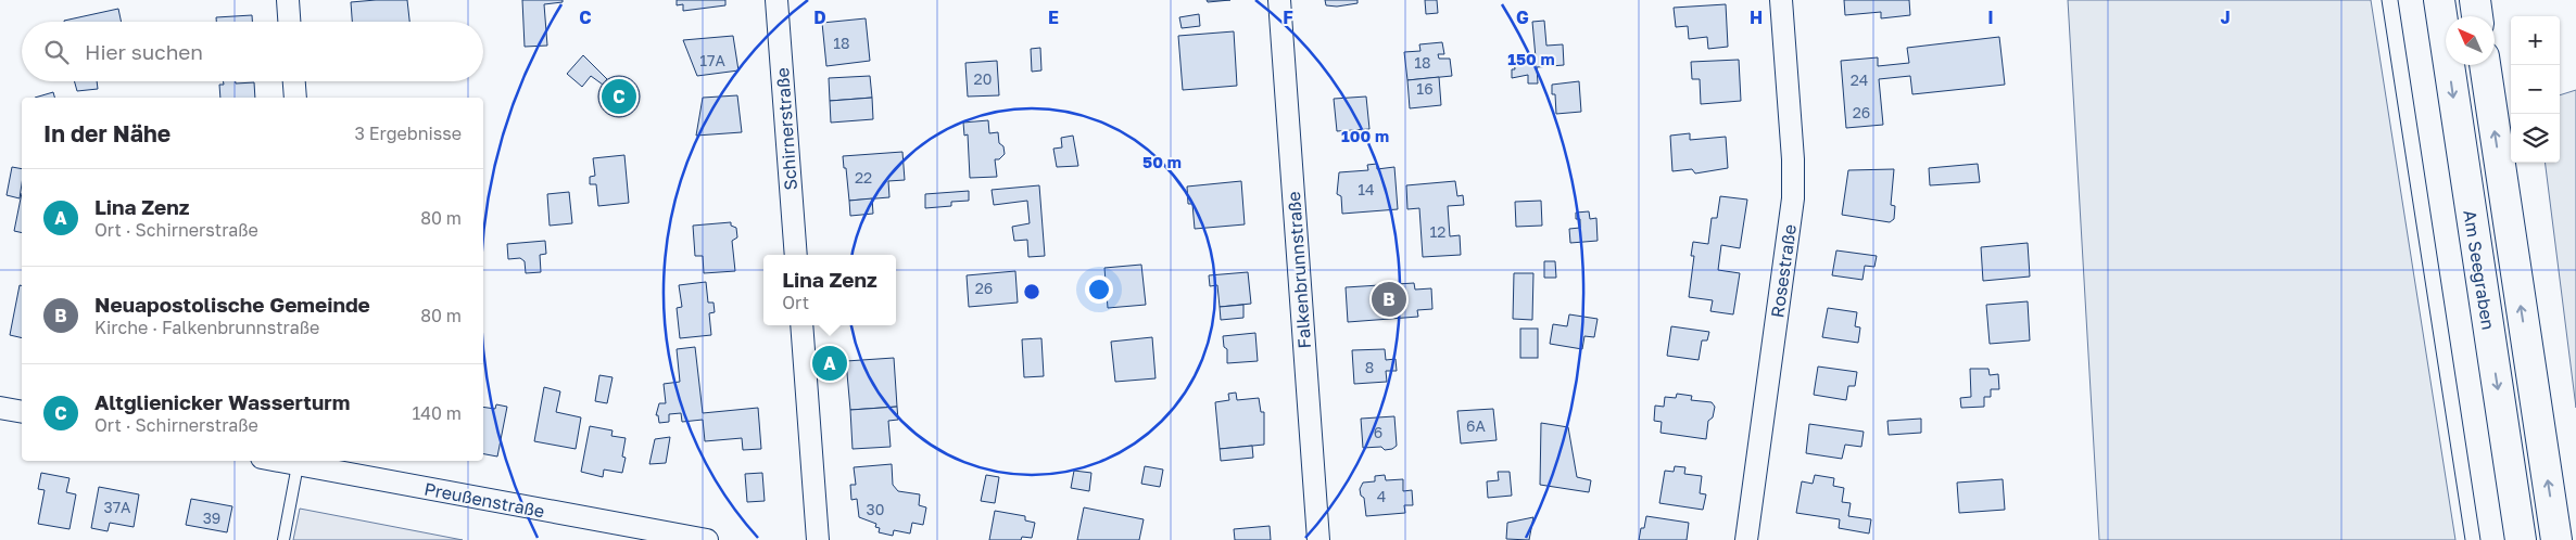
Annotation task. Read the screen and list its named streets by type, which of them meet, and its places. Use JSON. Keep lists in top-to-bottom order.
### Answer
{
  "streets": {
    "main road": ["Am Seegraben"],
    "street": [
      "Schirnerstraße",
      "Falkenbrunnstraße",
      "Rosestraße",
      "Preußenstraße"
    ]
  },
  "house_numbers": [
    "18",
    "17A",
    "18",
    "20",
    "24",
    "16",
    "26",
    "22",
    "14",
    "12",
    "26",
    "8",
    "6A",
    "6",
    "4",
    "37A",
    "30",
    "39"
  ],
  "north": "top left",
  "page": {
    "map_buttons": ["+", "−"],
    "search": "Hier suchen",
    "pins": ["C", "B", "A"],
    "heading": ["In der Nähe", "3 Ergebnisse"],
    "list": [
      {
        "mark": "A",
        "name": "Lina Zenz",
        "note": "Ort · Schirnerstraße",
        "value": "80 m"
      },
      {
        "mark": "B",
        "name": "Neuapostolische Gemeinde",
        "note": "Kirche · Falkenbrunnstraße",
        "value": "80 m"
      },
      {
        "mark": "C",
        "name": "Altglienicker Wasserturm",
        "note": "Ort · Schirnerstraße",
        "value": "140 m"
      }
    ],
    "popup": ["Lina Zenz", "Ort"]
  },
  "grid": {
    "columns": [
      "C",
      "D",
      "E",
      "F",
      "G",
      "H",
      "I",
      "J"
    ]
  },
  "rings": ["150 m", "100 m", "50 m"]
}
